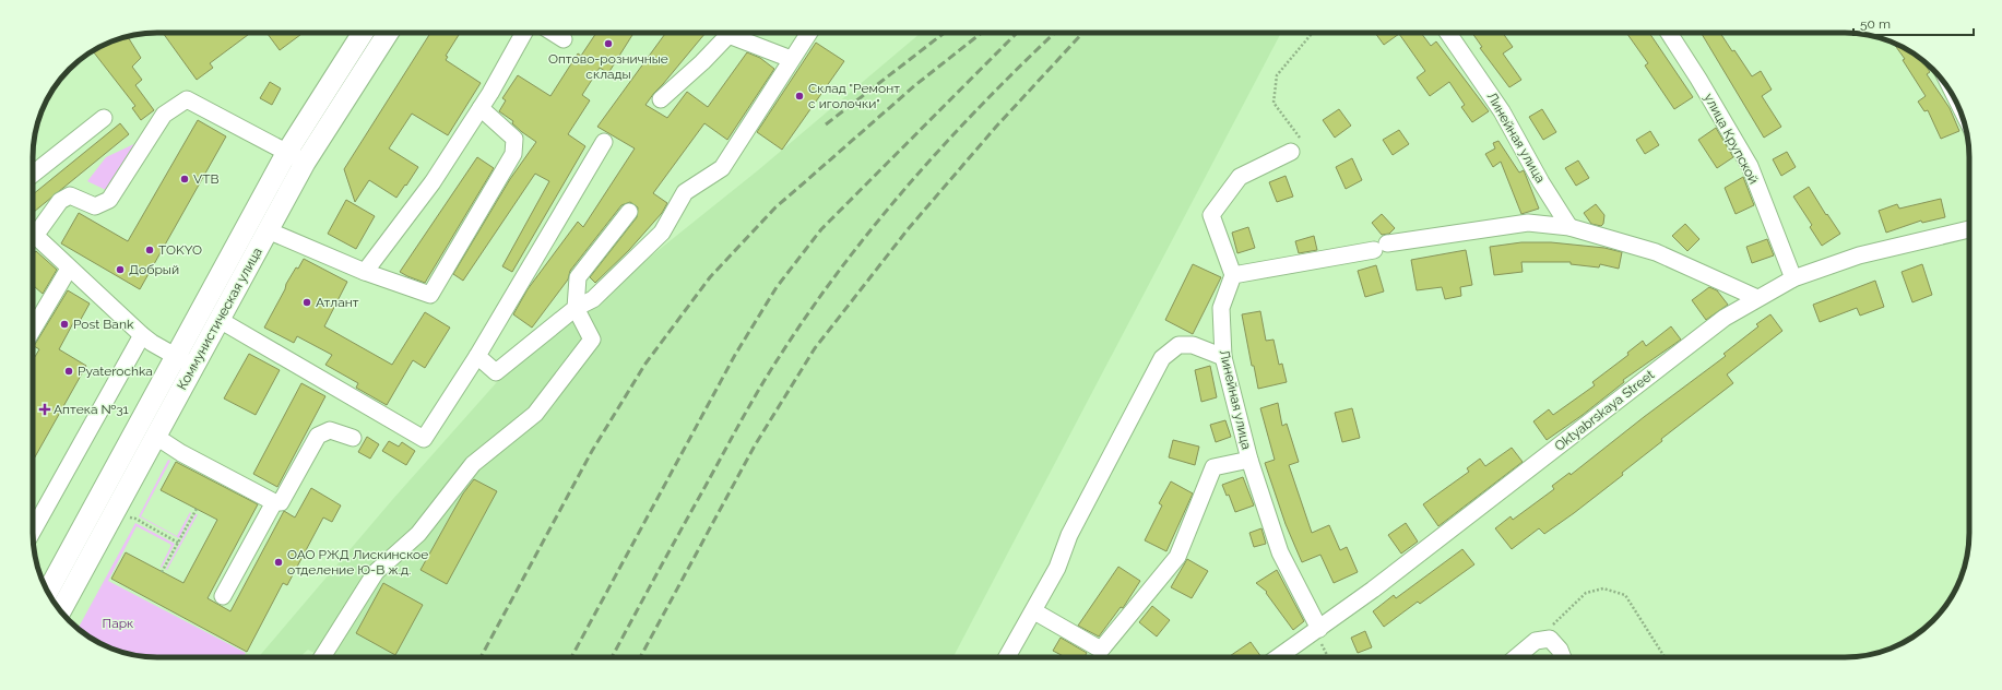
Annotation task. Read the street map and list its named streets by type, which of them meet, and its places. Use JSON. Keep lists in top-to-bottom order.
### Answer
{
  "streets": {
    "main road": ["Коммунистическая улица"],
    "street": ["Линейная улица", "улица Крупской", "Oktyabrskaya Street"]
  },
  "crossings": [
    ["Линейная улица", "Oktyabrskaya Street"],
    ["улица Крупской", "Oktyabrskaya Street"]
  ],
  "parks": ["Парк"],
  "places": {
    "other": [
      "Оптово-розничные склады",
      "Склад \"Ремонт с иголочки\"",
      "VTB",
      "TOKYO",
      "Добрый",
      "Атлант",
      "Post Bank",
      "Pyaterochka",
      "ОАО РЖД Лискинское отделение Ю-В ж.д."
    ],
    "health": ["Аптека №31"]
  },
  "scale_bar": "50 m"
}
